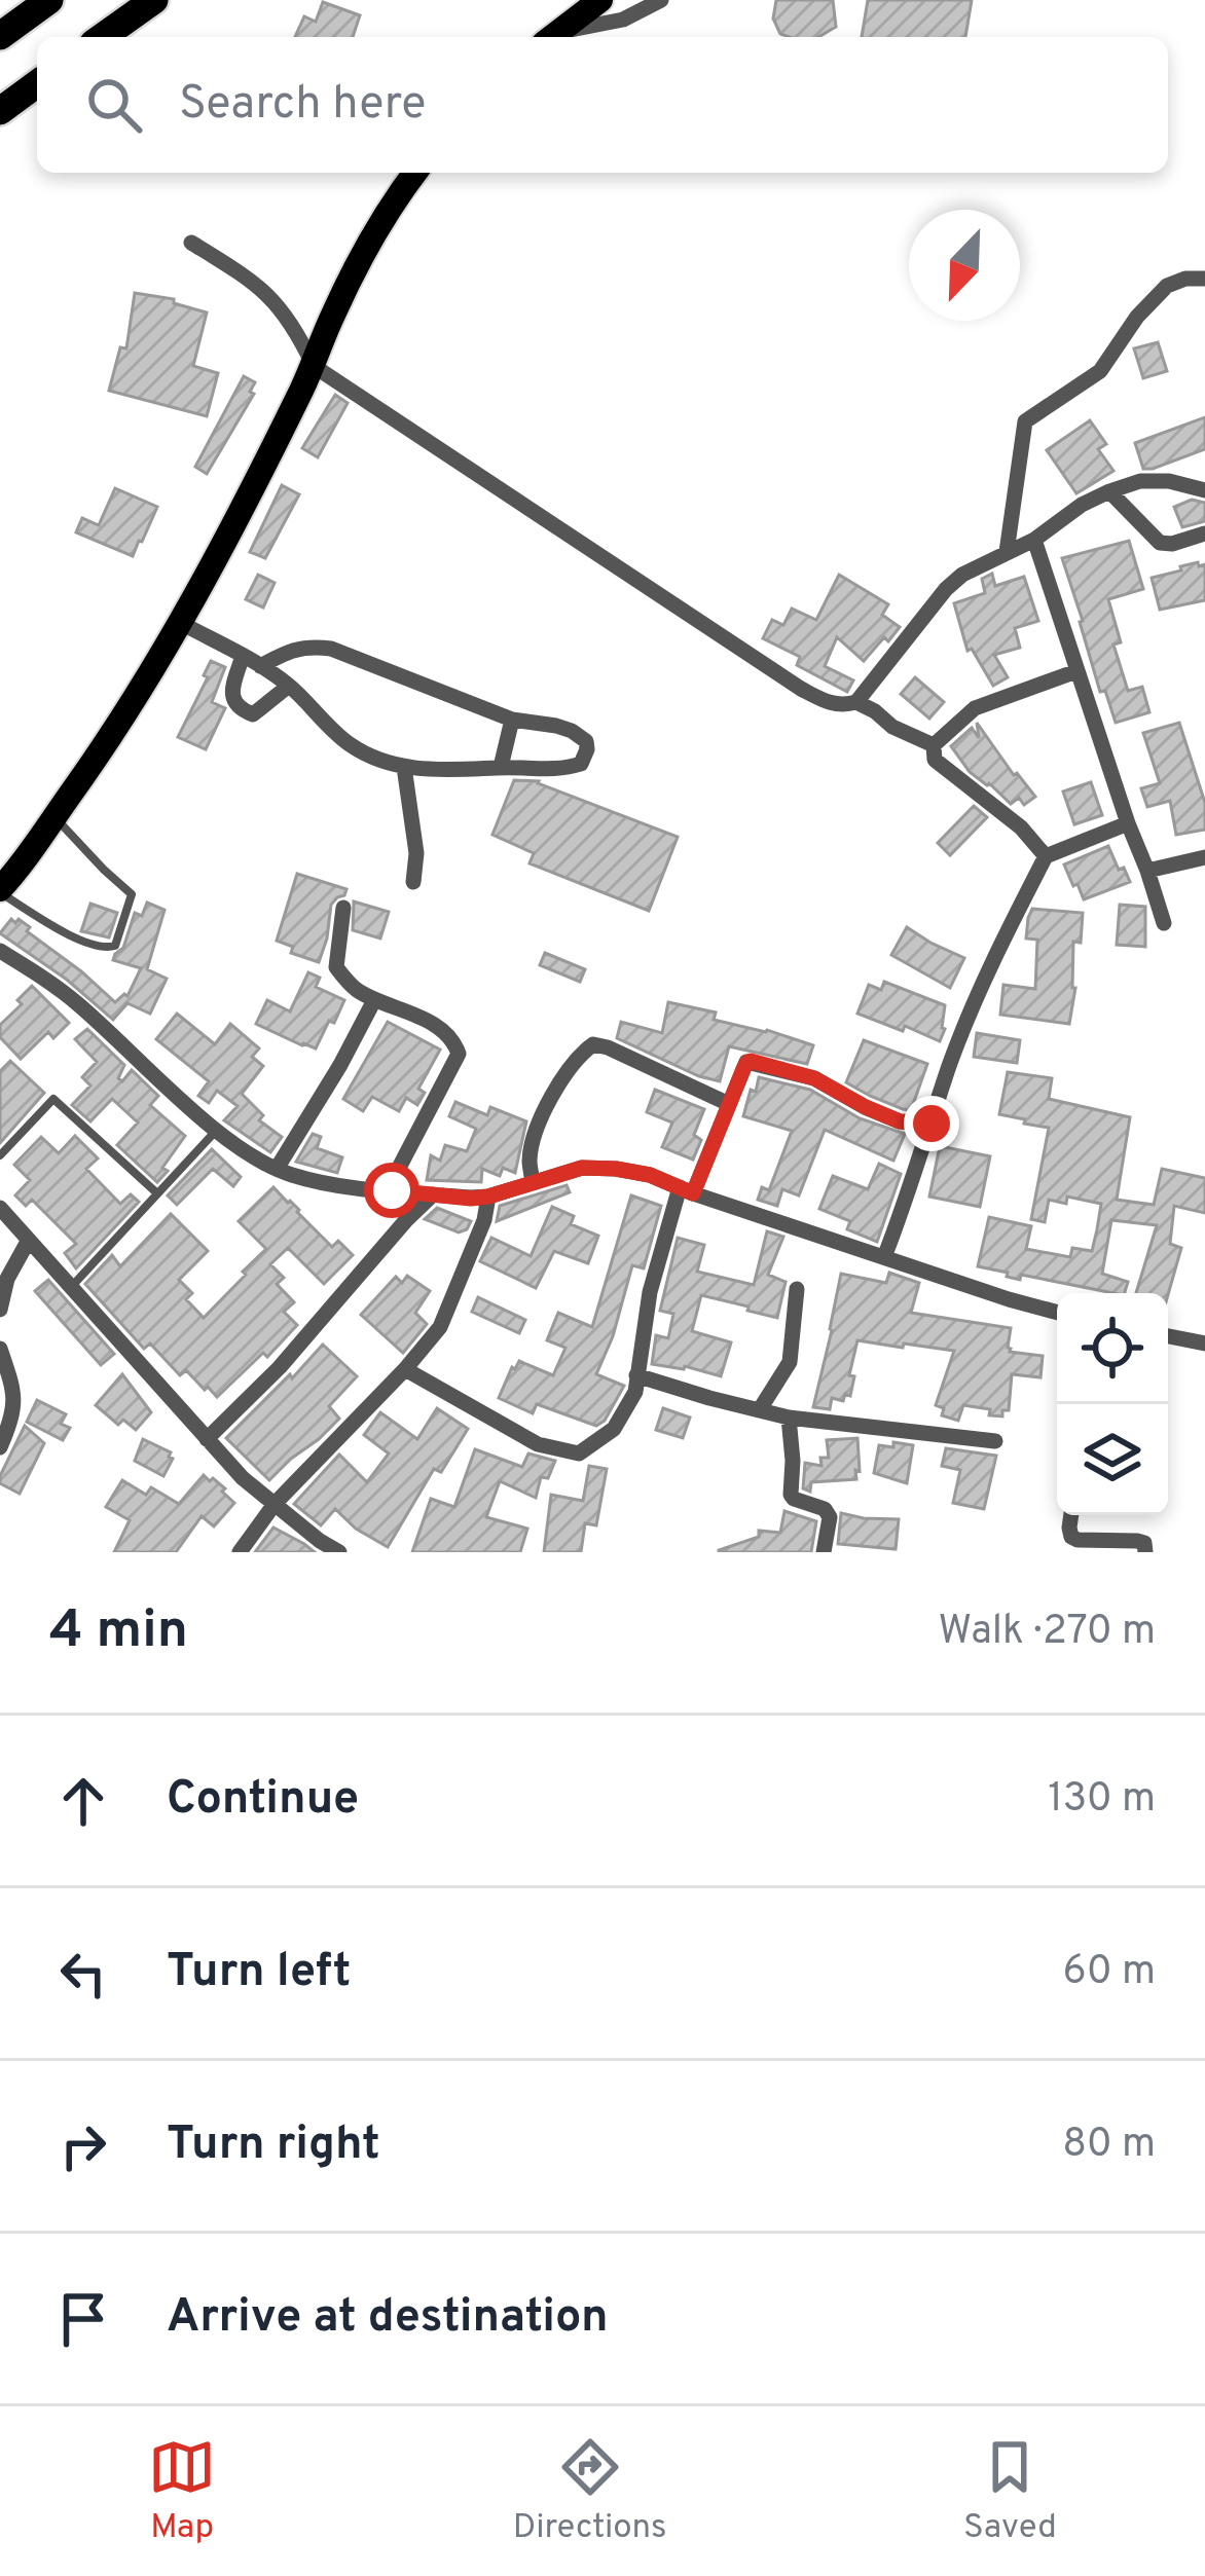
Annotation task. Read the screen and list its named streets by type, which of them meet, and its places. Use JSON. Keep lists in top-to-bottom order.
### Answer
{
  "north": "bottom left",
  "page": {
    "search": "Search here",
    "heading": ["4 min", "Walk · 270 m"],
    "list": [
      ["Continue", "130 m"],
      ["Turn left", "60 m"],
      ["Turn right", "80 m"],
      "Arrive at destination"
    ],
    "nav": ["Map", "Directions", "Saved"]
  }
}
